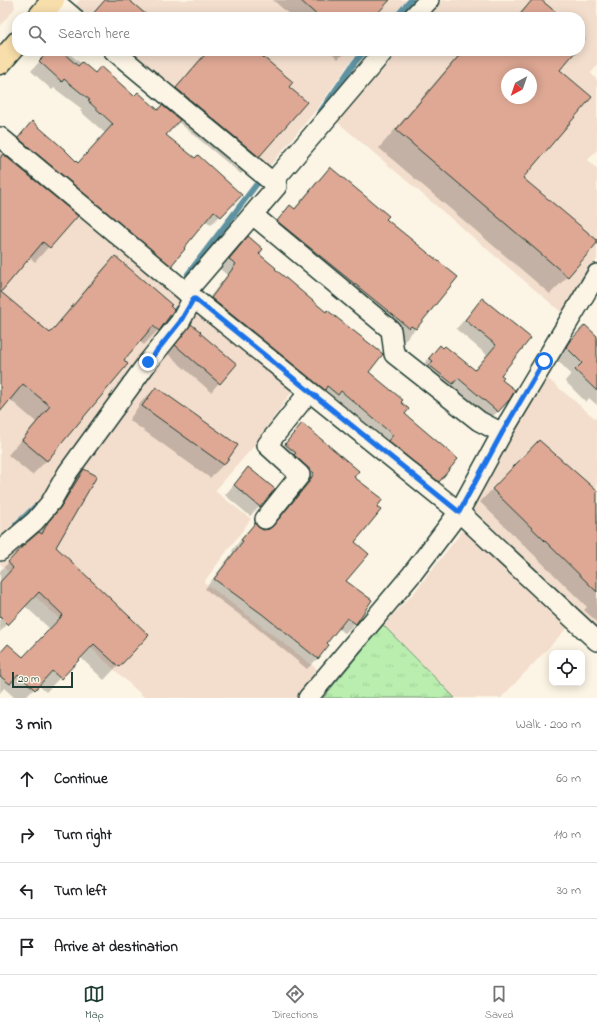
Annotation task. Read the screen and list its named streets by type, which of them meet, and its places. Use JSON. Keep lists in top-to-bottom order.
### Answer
{
  "scale_bar": "20 m",
  "north": "bottom left",
  "page": {
    "search": "Search here",
    "scale": "20 m",
    "heading": ["3 min", "Walk · 200 m"],
    "list": [
      ["Continue", "60 m"],
      ["Turn right", "110 m"],
      ["Turn left", "30 m"],
      "Arrive at destination"
    ],
    "nav": ["Map", "Directions", "Saved"]
  }
}
